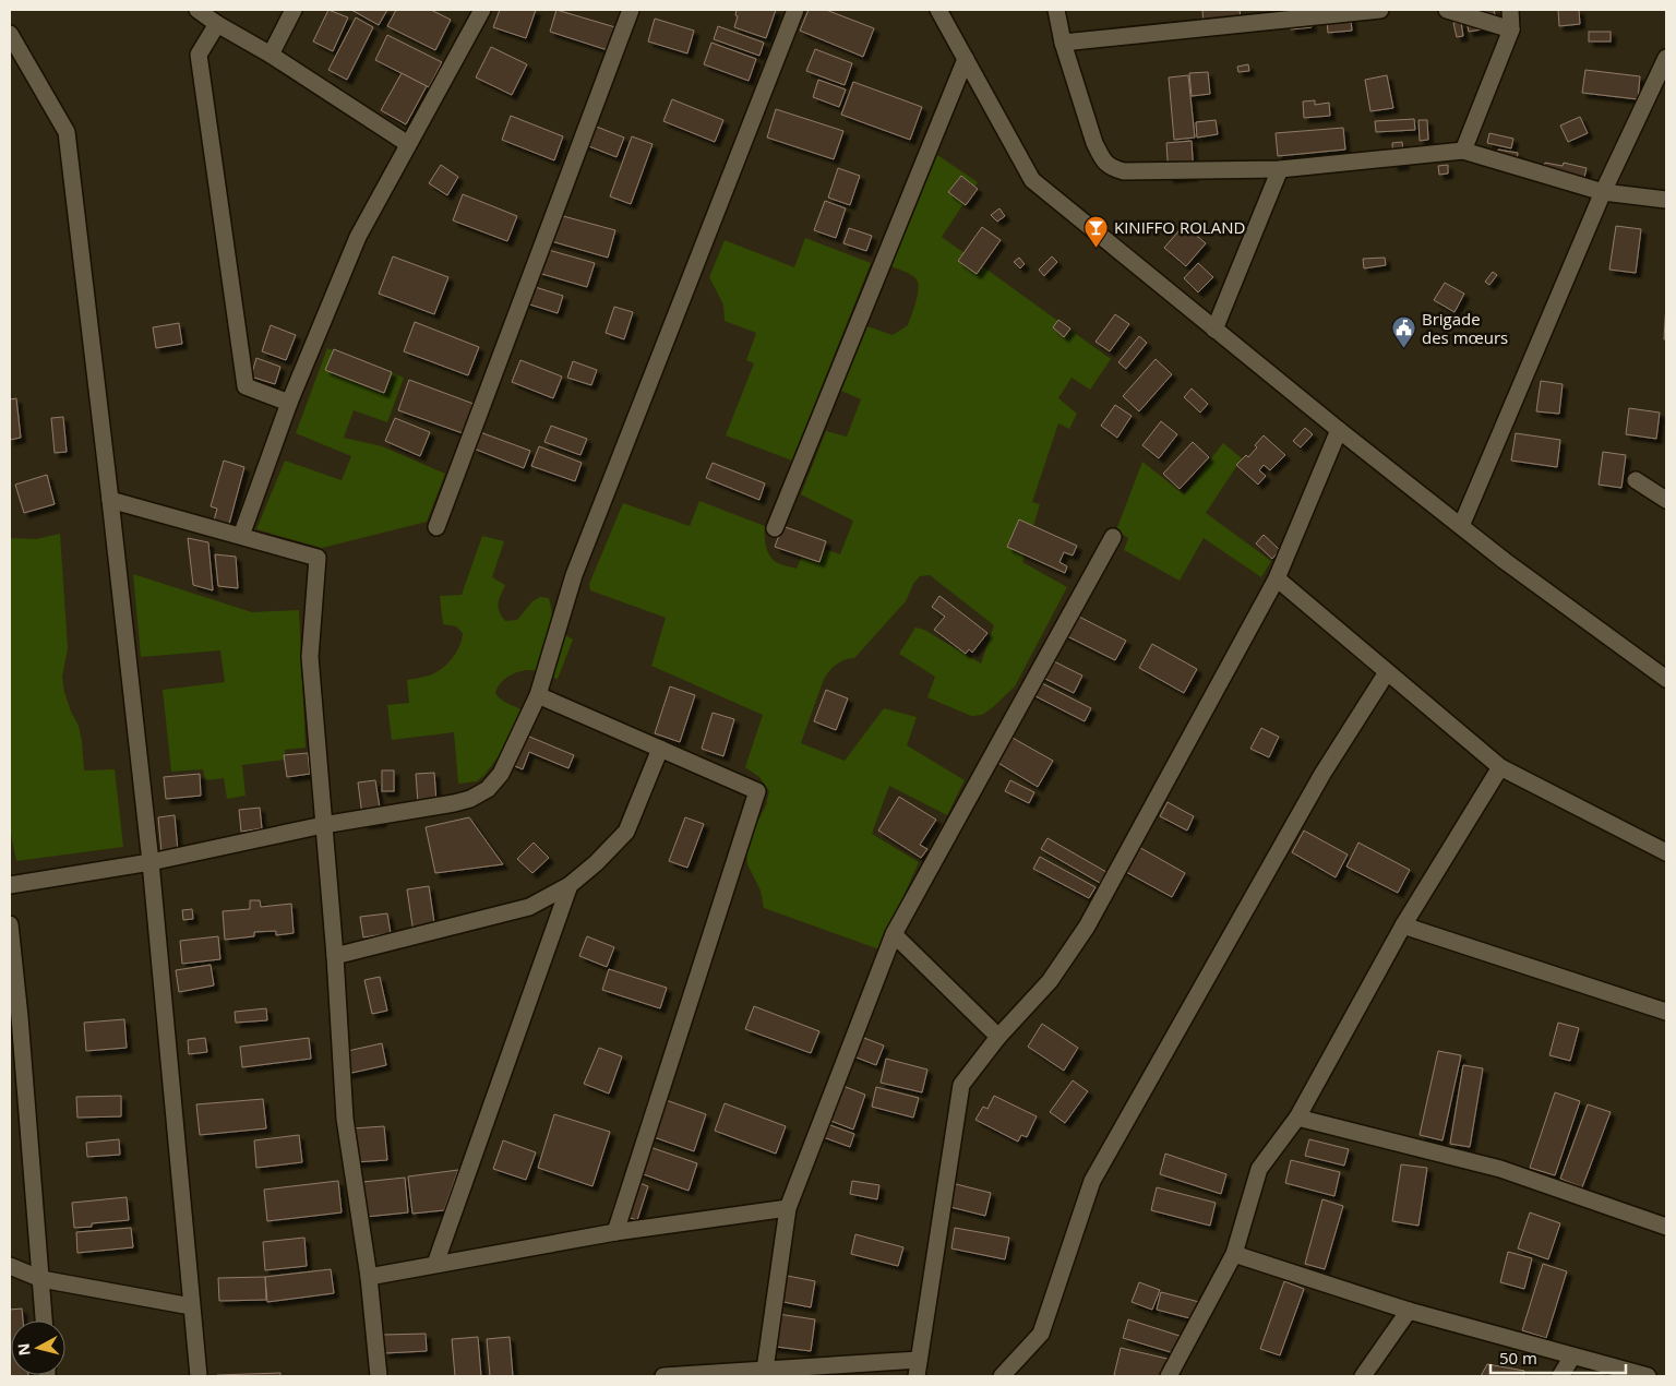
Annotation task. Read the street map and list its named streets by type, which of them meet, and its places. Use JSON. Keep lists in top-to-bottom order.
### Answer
{
  "places": {
    "bar": ["KINIFFO ROLAND"],
    "public building": ["Brigade des mœurs"]
  },
  "scale_bar": "50 m",
  "north": "left"
}
